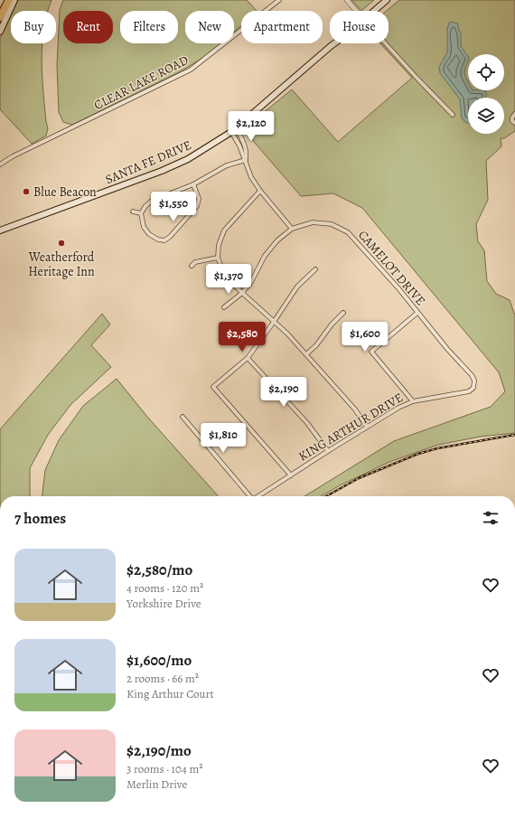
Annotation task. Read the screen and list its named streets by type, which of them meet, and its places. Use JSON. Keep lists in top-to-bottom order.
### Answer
{
  "streets": {
    "main road": ["SANTA FE DRIVE"],
    "street": ["CLEAR LAKE ROAD", "CAMELOT DRIVE", "KING ARTHUR DRIVE"]
  },
  "crossings": [
    ["CAMELOT DRIVE", "KING ARTHUR DRIVE"]
  ],
  "places": ["Blue Beacon", "Weatherford Heritage Inn"],
  "page": {
    "chip": [
      "Buy",
      "Rent",
      "Filters",
      "New",
      "Apartment",
      "House"
    ],
    "price": [
      "$2,120",
      "$1,550",
      "$1,370",
      "$2,580",
      "$1,600",
      "$2,190",
      "$1,810"
    ],
    "heading": "7 homes",
    "list": [
      {
        "name": "$2,580/mo",
        "note": "4 rooms · 120 m² · Yorkshire Drive"
      },
      {
        "name": "$1,600/mo",
        "note": "2 rooms · 66 m² · King Arthur Court"
      },
      {
        "name": "$2,190/mo",
        "note": "3 rooms · 104 m² · Merlin Drive"
      }
    ]
  }
}
